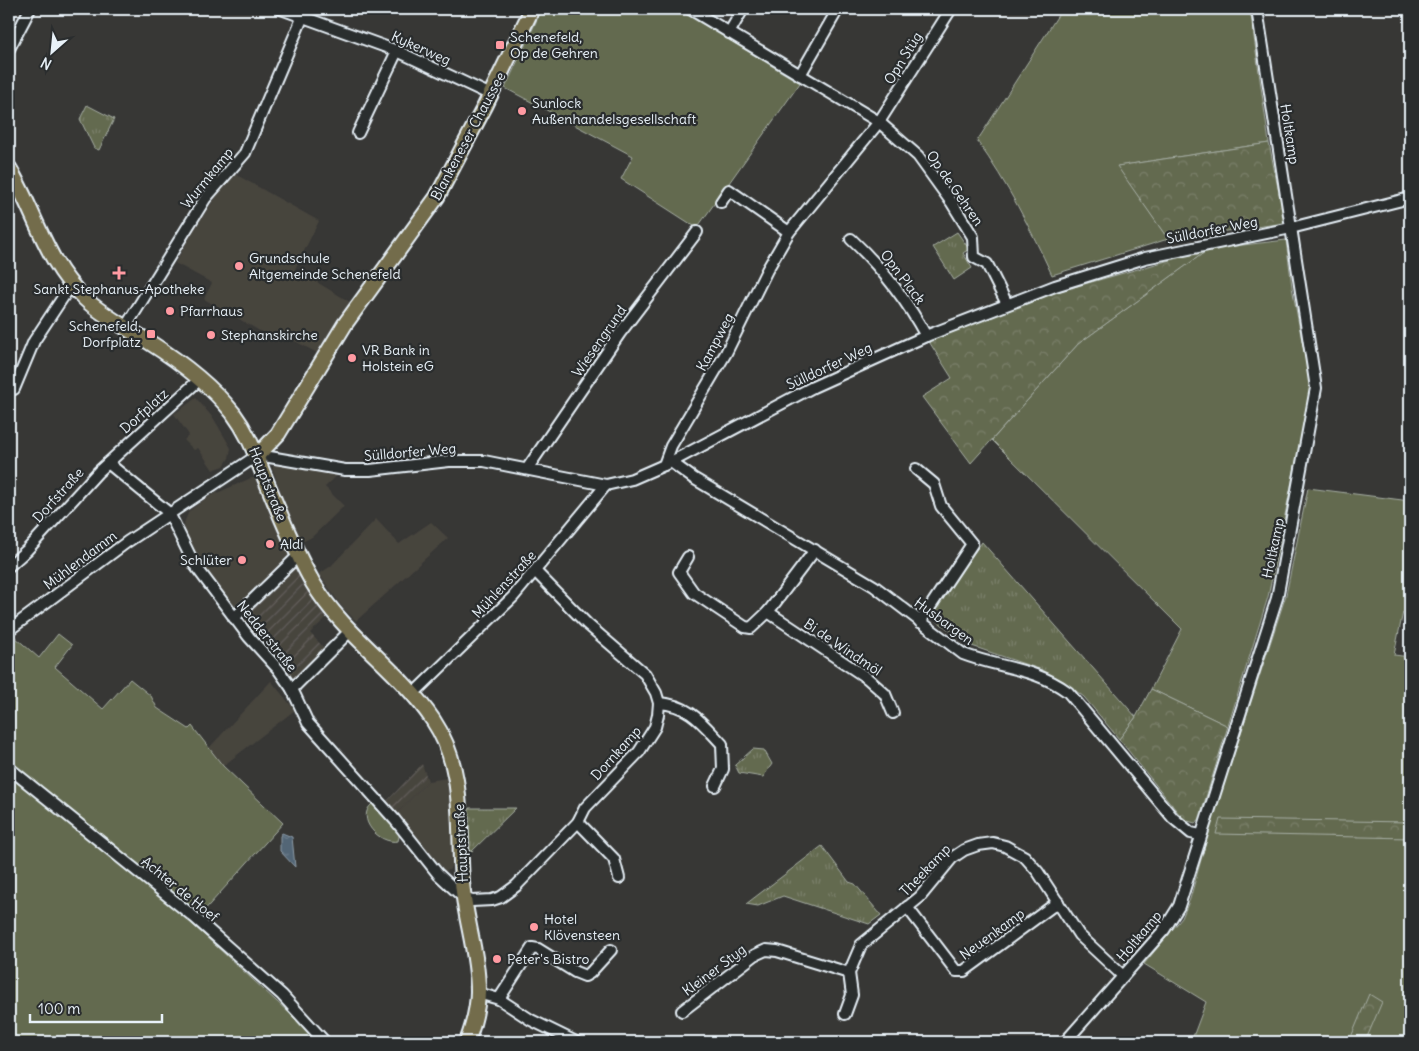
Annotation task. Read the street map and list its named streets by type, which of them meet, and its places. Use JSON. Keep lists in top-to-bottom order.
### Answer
{
  "streets": {
    "main road": ["Blankeneser Chaussee", "Hauptstraße"],
    "street": [
      "Kykerweg",
      "Opn Stüg",
      "Holtkamp",
      "Wurmkamp",
      "Op de Gehren",
      "Sülldorfer Weg",
      "Opn Plack",
      "Wiesengrund",
      "Kampweg",
      "Dorfplatz",
      "Dorfstraße",
      "Mühlendamm",
      "Mühlenstraße",
      "Husbargen",
      "Nedderstraße",
      "Bi de Windmöl",
      "Dornkamp",
      "Theekamp",
      "Achter de Hoef",
      "Neuenkamp",
      "Kleiner Styg"
    ]
  },
  "crossings": [
    ["Kykerweg", "Blankeneser Chaussee"],
    ["Kykerweg", "Wurmkamp"],
    ["Opn Stüg", "Op de Gehren"],
    ["Opn Stüg", "Kampweg"],
    ["Holtkamp", "Sülldorfer Weg"],
    ["Holtkamp", "Husbargen"],
    ["Holtkamp", "Theekamp"],
    ["Blankeneser Chaussee", "Sülldorfer Weg"],
    ["Blankeneser Chaussee", "Hauptstraße"],
    ["Blankeneser Chaussee", "Mühlendamm"],
    ["Wurmkamp", "Hauptstraße"],
    ["Op de Gehren", "Sülldorfer Weg"],
    ["Op de Gehren", "Kampweg"],
    ["Sülldorfer Weg", "Opn Plack"],
    ["Sülldorfer Weg", "Wiesengrund"],
    ["Sülldorfer Weg", "Kampweg"],
    ["Sülldorfer Weg", "Hauptstraße"],
    ["Sülldorfer Weg", "Mühlendamm"],
    ["Sülldorfer Weg", "Mühlenstraße"],
    ["Sülldorfer Weg", "Husbargen"],
    ["Kampweg", "Husbargen"],
    ["Dorfplatz", "Hauptstraße"],
    ["Dorfplatz", "Dorfstraße"],
    ["Dorfplatz", "Nedderstraße"],
    ["Hauptstraße", "Mühlendamm"],
    ["Hauptstraße", "Mühlenstraße"],
    ["Hauptstraße", "Nedderstraße"],
    ["Hauptstraße", "Dornkamp"],
    ["Dorfstraße", "Nedderstraße"],
    ["Mühlendamm", "Nedderstraße"],
    ["Nedderstraße", "Dornkamp"],
    ["Theekamp", "Neuenkamp"],
    ["Theekamp", "Kleiner Styg"]
  ],
  "places": {
    "transit": ["Schenefeld, Op de Gehren", "Schenefeld, Dorfplatz"],
    "other": [
      "Sunlock Außenhandelsgesellschaft",
      "Grundschule Altgemeinde Schenefeld",
      "Pfarrhaus",
      "Stephanskirche",
      "VR Bank in Holstein eG",
      "Aldi",
      "Schlüter",
      "Hotel Klövensteen",
      "Peter's Bistro"
    ],
    "health": ["Sankt Stephanus-Apotheke"]
  },
  "scale_bar": "100 m",
  "north": "bottom left"
}
